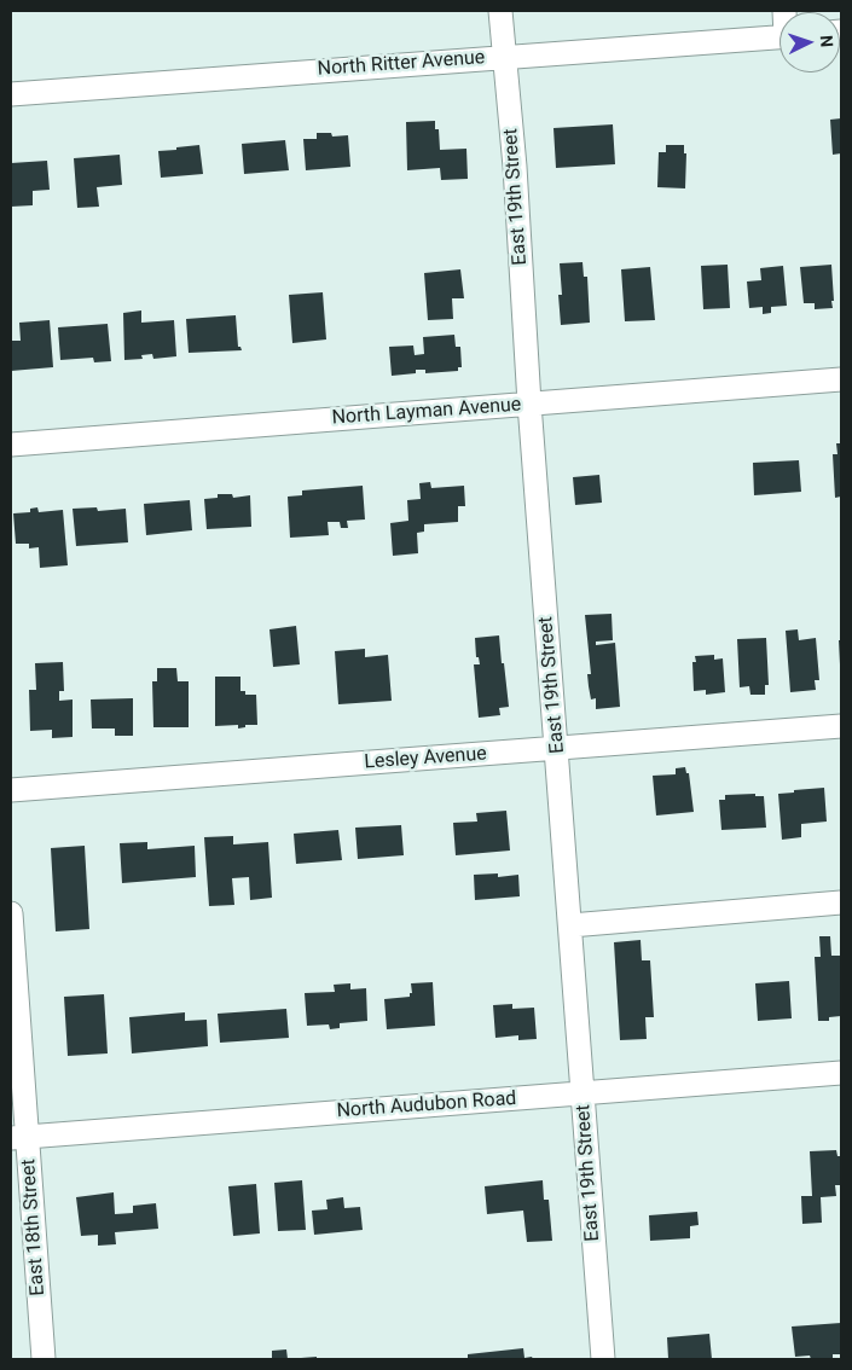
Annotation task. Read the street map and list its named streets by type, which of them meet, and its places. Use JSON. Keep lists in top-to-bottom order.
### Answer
{
  "streets": {
    "street": [
      "North Ritter Avenue",
      "East 19th Street",
      "North Layman Avenue",
      "Lesley Avenue",
      "North Audubon Road",
      "East 18th Street"
    ]
  },
  "crossings": [
    ["North Ritter Avenue", "East 19th Street"],
    ["East 19th Street", "North Layman Avenue"],
    ["East 19th Street", "Lesley Avenue"],
    ["East 19th Street", "North Audubon Road"],
    ["North Audubon Road", "East 18th Street"]
  ],
  "north": "right"
}
